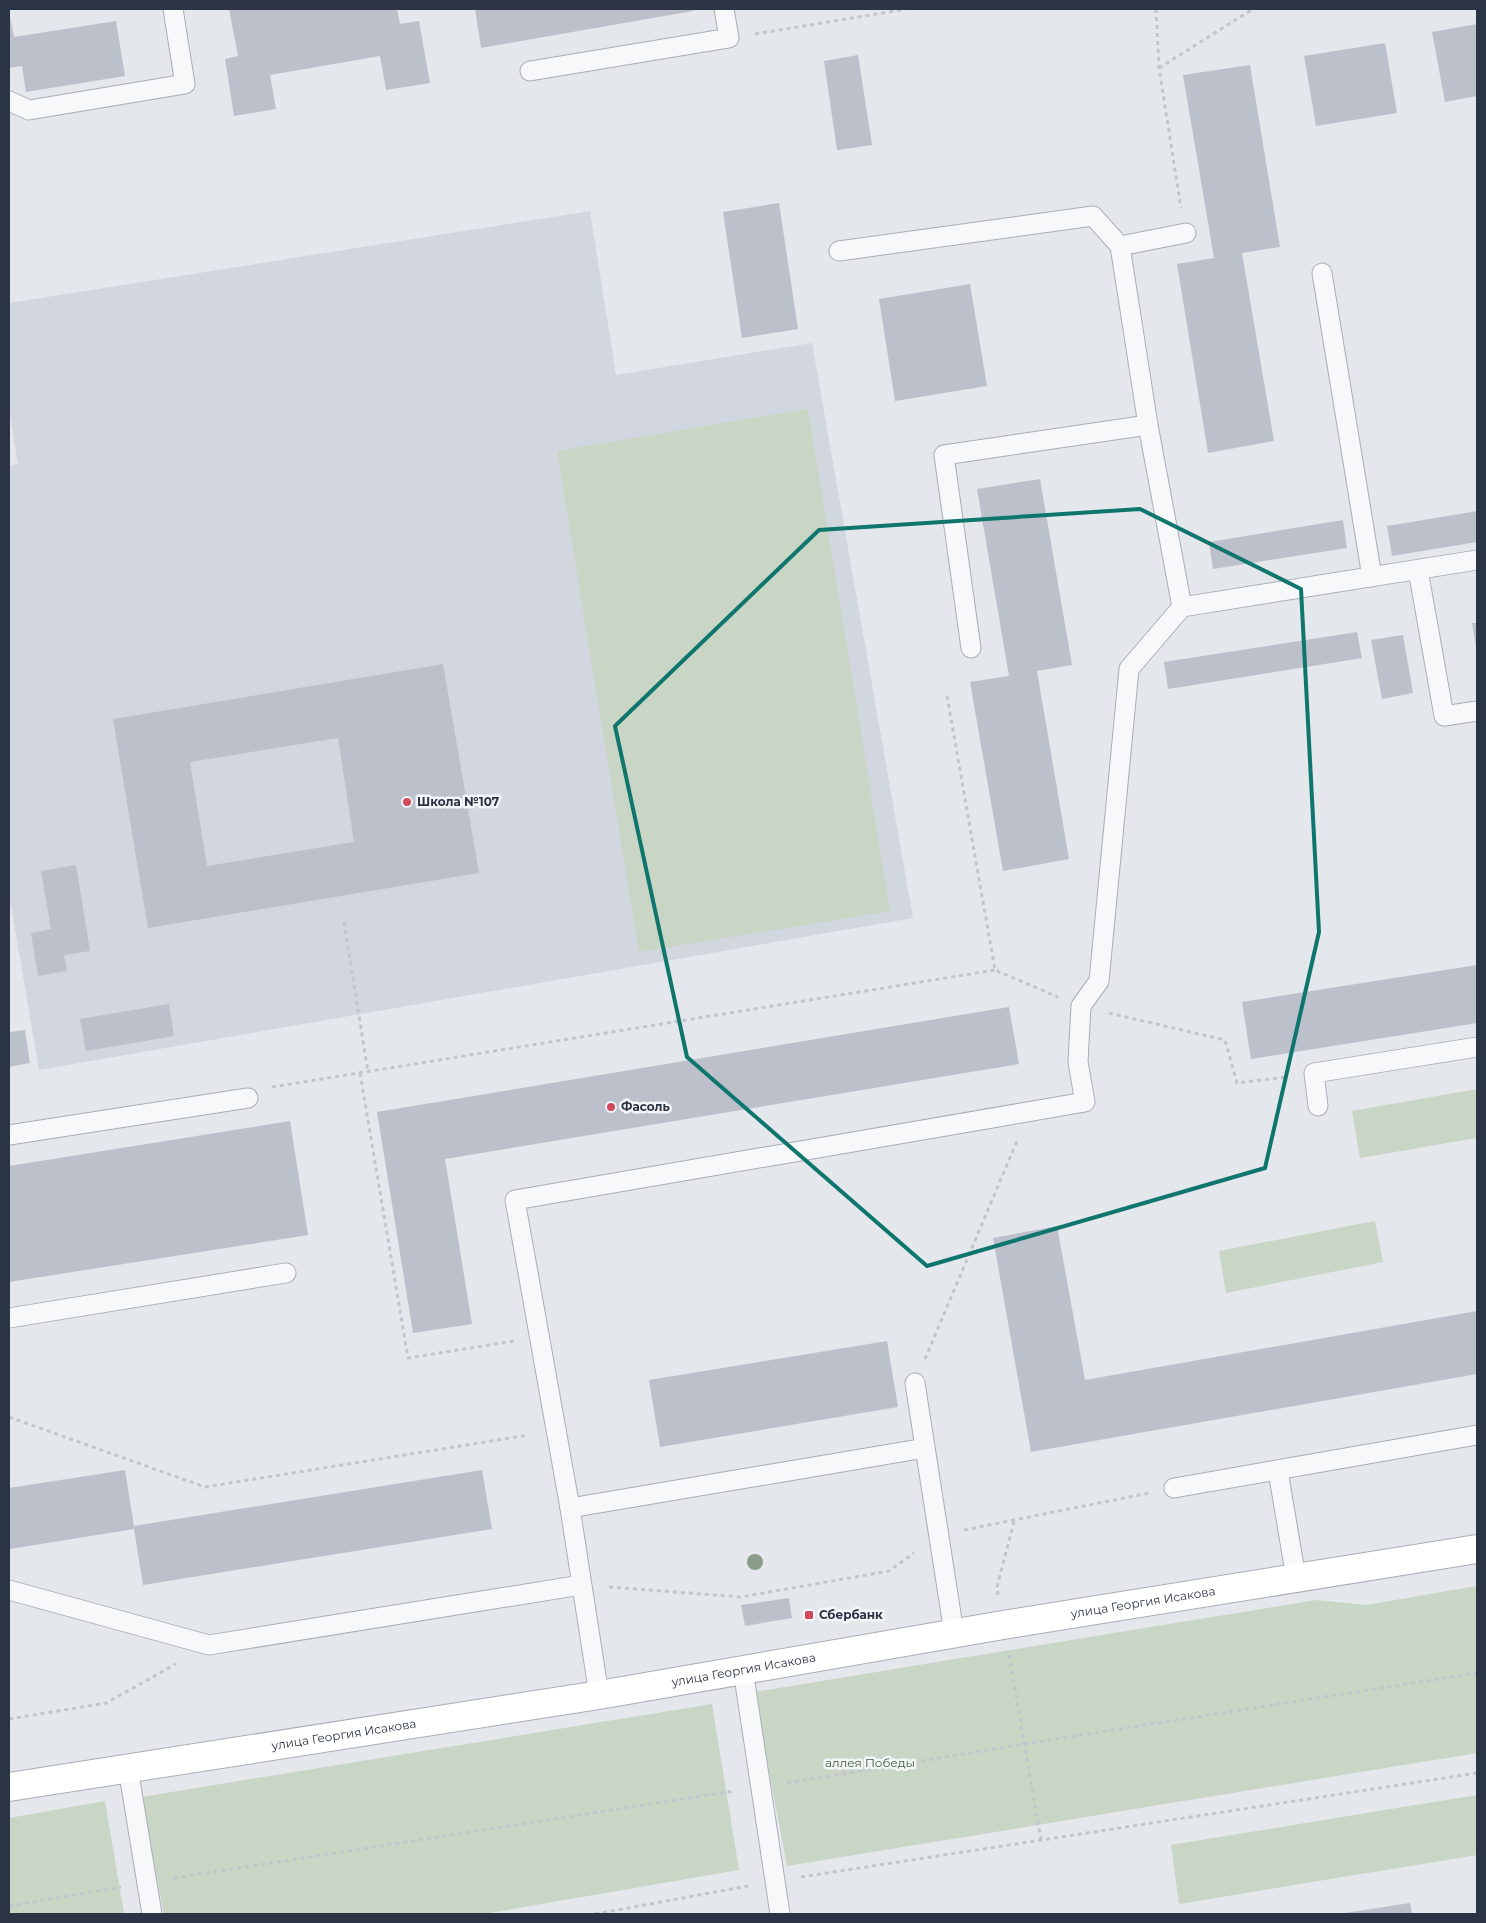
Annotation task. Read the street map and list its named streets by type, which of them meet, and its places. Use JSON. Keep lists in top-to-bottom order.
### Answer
{
  "streets": {
    "street": ["улица Георгия Исакова"]
  },
  "parks": ["аллея Победы"],
  "places": {
    "other": ["Школа №107", "Фасоль"],
    "transit": ["Сбербанк"]
  }
}
